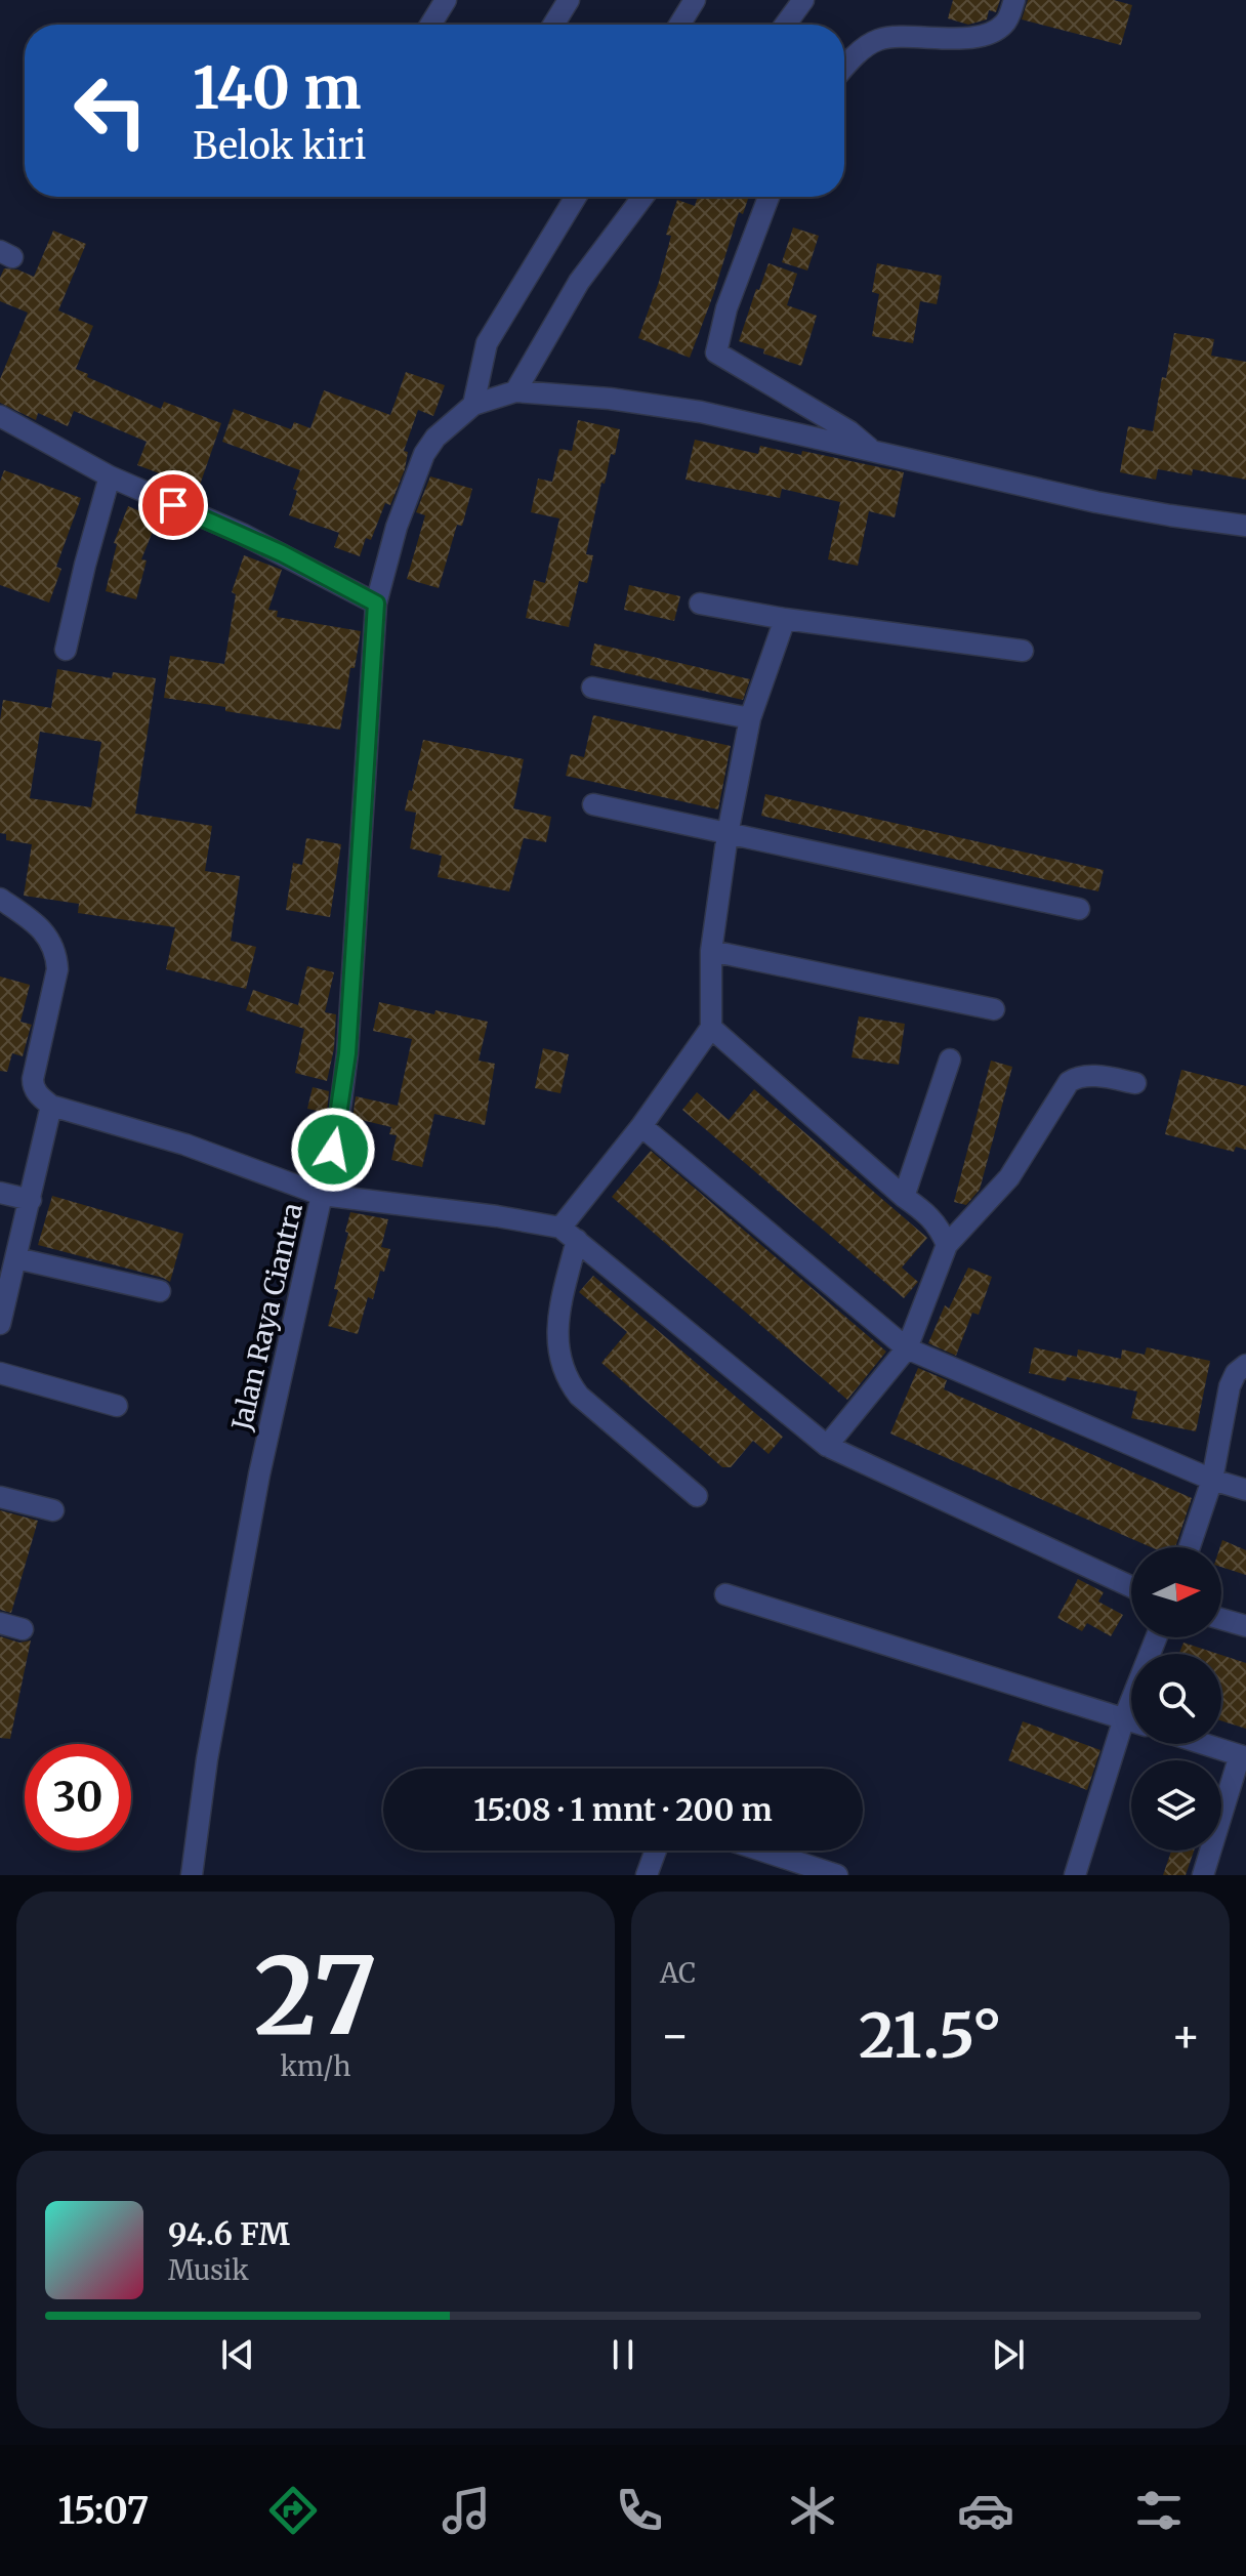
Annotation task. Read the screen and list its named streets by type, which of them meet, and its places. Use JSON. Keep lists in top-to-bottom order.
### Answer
{
  "streets": {
    "street": ["Jalan Raya Ciantra"]
  },
  "north": "right",
  "page": {
    "turn": ["140 m", "Belok kiri"],
    "limit": "30",
    "trip": "15:08 · 1 mnt · 200 m",
    "tile": [
      ["27", "km/h"],
      "AC"
    ],
    "heat": ["−", "21.5°", "+"],
    "song": ["94.6 FM", "Musik"],
    "tabs": "15:07"
  }
}
